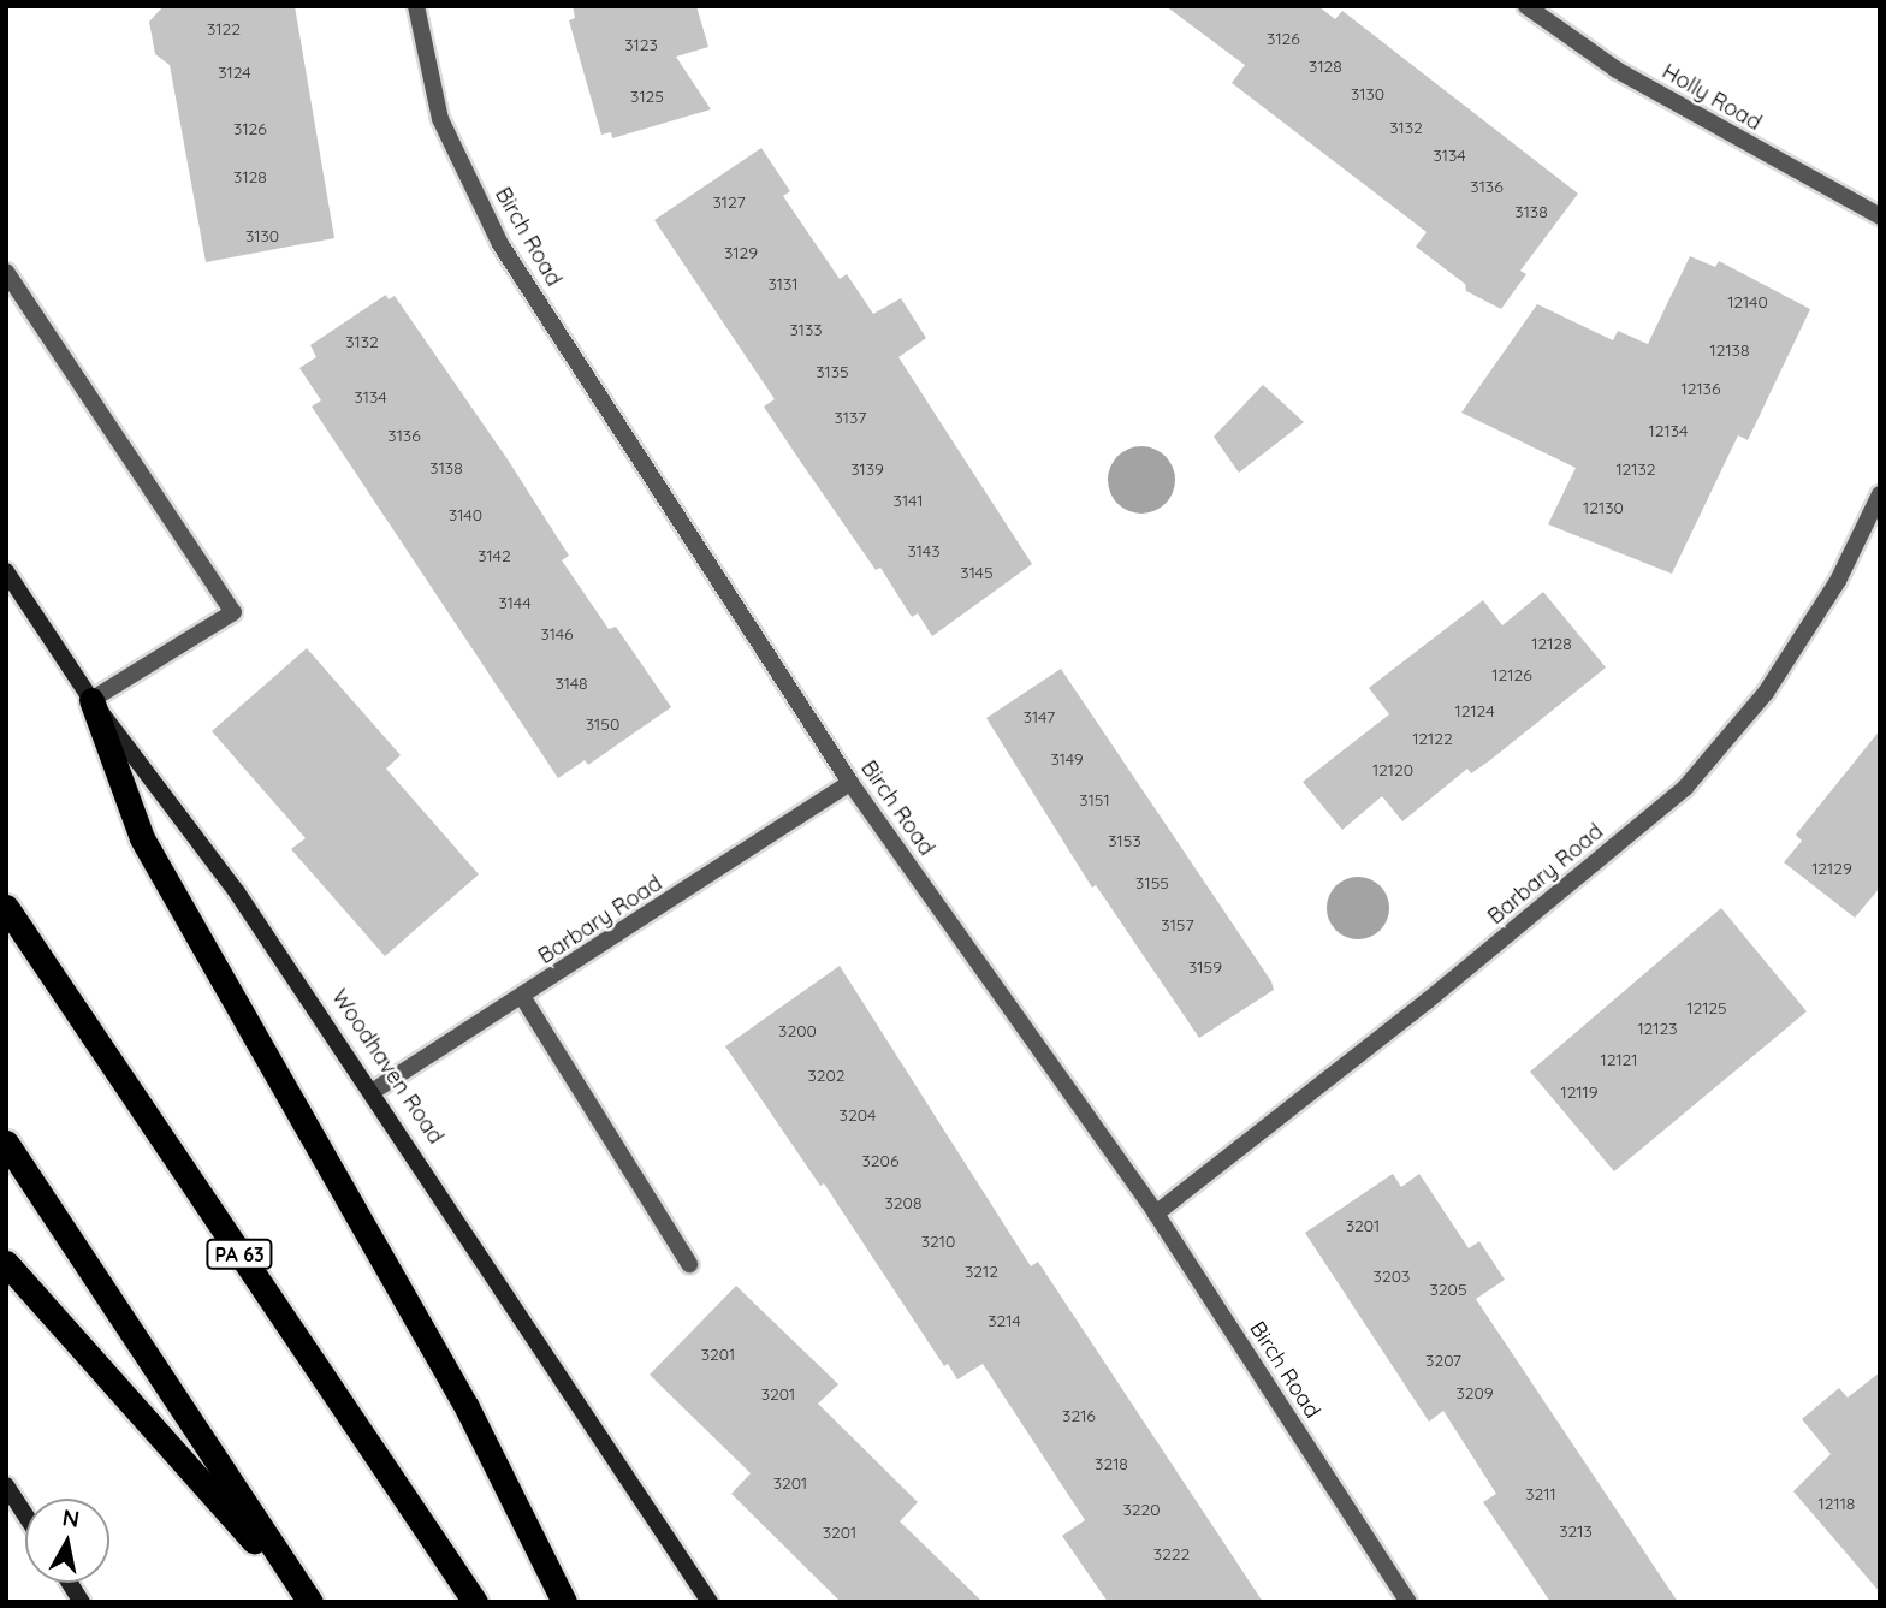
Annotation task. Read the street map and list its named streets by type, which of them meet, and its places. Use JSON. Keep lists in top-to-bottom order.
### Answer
{
  "streets": {
    "highway": ["PA 63"],
    "main road": ["Woodhaven Road"],
    "street": ["Holly Road", "Birch Road", "Barbary Road"]
  },
  "crossings": [
    ["Birch Road", "Barbary Road"],
    ["Barbary Road", "Woodhaven Road"]
  ],
  "house_numbers": [
    "3122",
    "3126",
    "3123",
    "3128",
    "3124",
    "3130",
    "3125",
    "3132",
    "3126",
    "3134",
    "3128",
    "3136",
    "3127",
    "3138",
    "3130",
    "3129",
    "3131",
    "12140",
    "3133",
    "3132",
    "12138",
    "3135",
    "12136",
    "3134",
    "3137",
    "12134",
    "3136",
    "3138",
    "3139",
    "12132",
    "3141",
    "12130",
    "3140",
    "3143",
    "3142",
    "3145",
    "3144",
    "3146",
    "12128",
    "12126",
    "3148",
    "12124",
    "3147",
    "3150",
    "12122",
    "3149",
    "12120",
    "3151",
    "3153",
    "12129",
    "3155",
    "3157",
    "3159",
    "12125",
    "12123",
    "3200",
    "12121",
    "3202",
    "12119",
    "3204",
    "3206",
    "3208",
    "3201",
    "3210",
    "3212",
    "3203",
    "3205",
    "3214",
    "3201",
    "3207",
    "3209",
    "3201",
    "3216",
    "3218",
    "3201",
    "3211",
    "12118",
    "3220",
    "3213",
    "3201",
    "3222"
  ],
  "north": "top"
}
